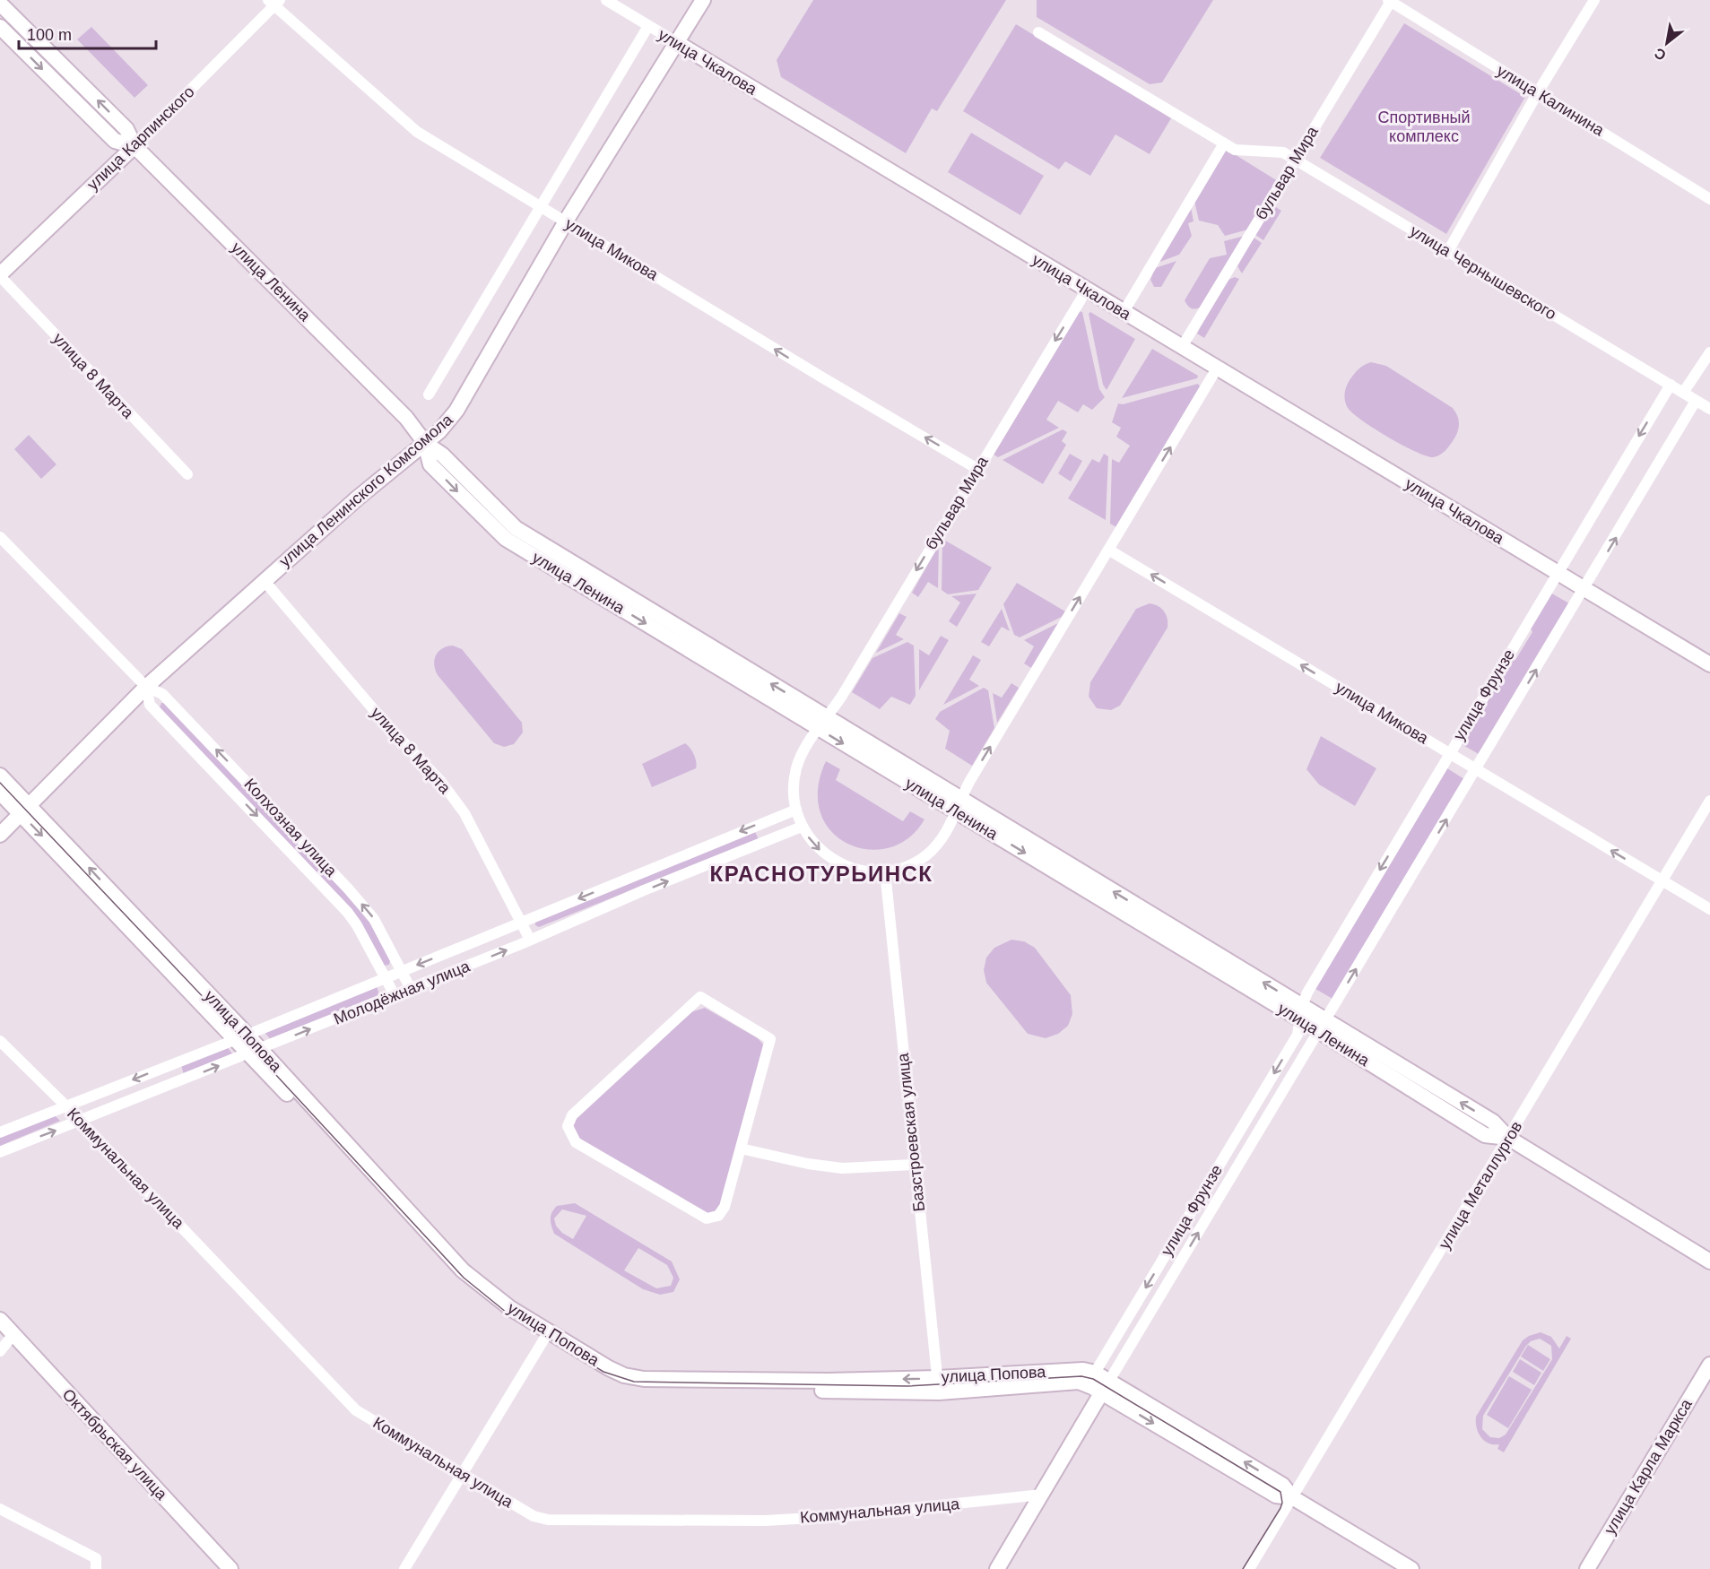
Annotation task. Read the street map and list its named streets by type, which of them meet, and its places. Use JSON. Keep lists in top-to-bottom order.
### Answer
{
  "streets": {
    "street": [
      "улица Чкалова",
      "улица Калинина",
      "улица Карпинского",
      "бульвар Мира",
      "улица Микова",
      "улица Чернышевского",
      "улица Ленина",
      "улица 8 Марта",
      "улица Ленинского Комсомола",
      "улица Фрунзе",
      "Колхозная улица",
      "Молодёжная улица",
      "улица Попова",
      "Базстроевская улица",
      "Коммунальная улица",
      "улица Металлургов",
      "Октябрьская улица",
      "улица Карла Маркса"
    ]
  },
  "crossings": [
    ["улица Чкалова", "бульвар Мира"],
    ["улица Чкалова", "улица Ленинского Комсомола"],
    ["улица Чкалова", "улица Фрунзе"],
    ["улица Калинина", "бульвар Мира"],
    ["улица Карпинского", "улица Микова"],
    ["улица Карпинского", "улица Ленина"],
    ["улица Карпинского", "улица 8 Марта"],
    ["бульвар Мира", "улица Микова"],
    ["бульвар Мира", "улица Чернышевского"],
    ["бульвар Мира", "улица Ленина"],
    ["бульвар Мира", "Молодёжная улица"],
    ["бульвар Мира", "Базстроевская улица"],
    ["улица Микова", "улица Ленинского Комсомола"],
    ["улица Микова", "улица Фрунзе"],
    ["улица Микова", "улица Металлургов"],
    ["улица Чернышевского", "улица Фрунзе"],
    ["улица Ленина", "улица Ленинского Комсомола"],
    ["улица Ленина", "улица Фрунзе"],
    ["улица Ленина", "улица Металлургов"],
    ["улица 8 Марта", "улица Ленинского Комсомола"],
    ["улица 8 Марта", "Молодёжная улица"],
    ["улица Ленинского Комсомола", "Колхозная улица"],
    ["улица Ленинского Комсомола", "улица Попова"],
    ["улица Фрунзе", "улица Попова"],
    ["улица Фрунзе", "Коммунальная улица"],
    ["Колхозная улица", "Молодёжная улица"],
    ["Молодёжная улица", "улица Попова"],
    ["Молодёжная улица", "Коммунальная улица"],
    ["улица Попова", "Базстроевская улица"],
    ["улица Попова", "улица Металлургов"]
  ],
  "one_way": ["бульвар Мира", "улица Микова"],
  "districts": ["КРАСНОТУРЬИНСК"],
  "parks": ["Спортивный комплекс"],
  "scale_bar": "100 m",
  "north": "bottom left"
}
